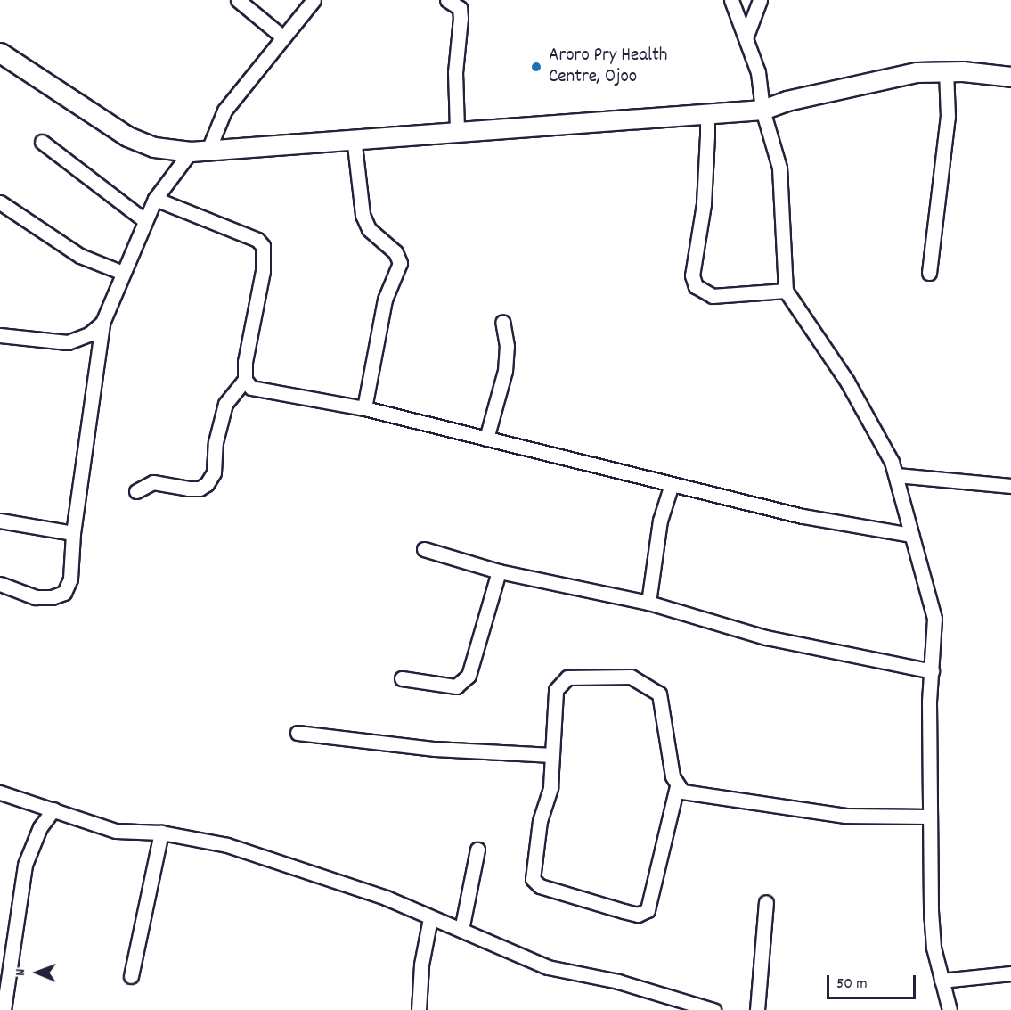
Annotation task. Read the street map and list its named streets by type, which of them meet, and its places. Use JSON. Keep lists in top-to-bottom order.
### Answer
{
  "places": ["Aroro Pry Health Centre, Ojoo"],
  "scale_bar": "50 m",
  "north": "left"
}
